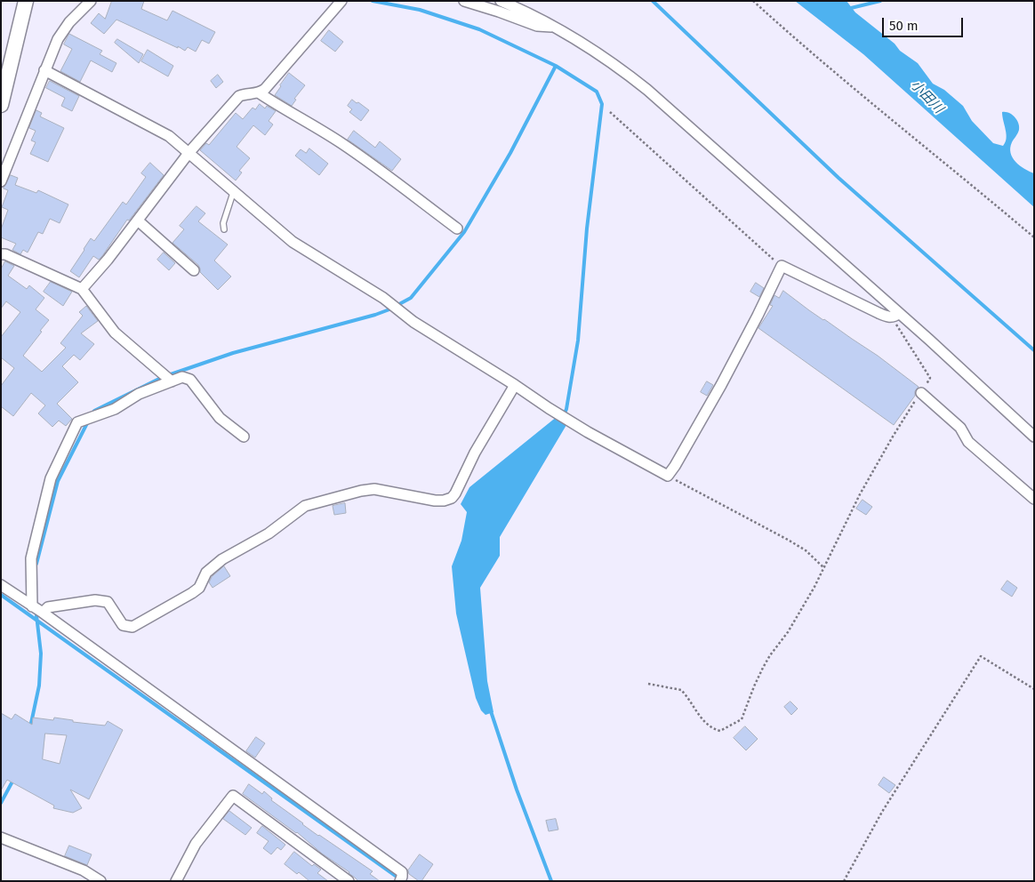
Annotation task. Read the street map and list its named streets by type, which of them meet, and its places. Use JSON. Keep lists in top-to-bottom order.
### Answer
{
  "water": ["小田川"],
  "scale_bar": "50 m"
}
